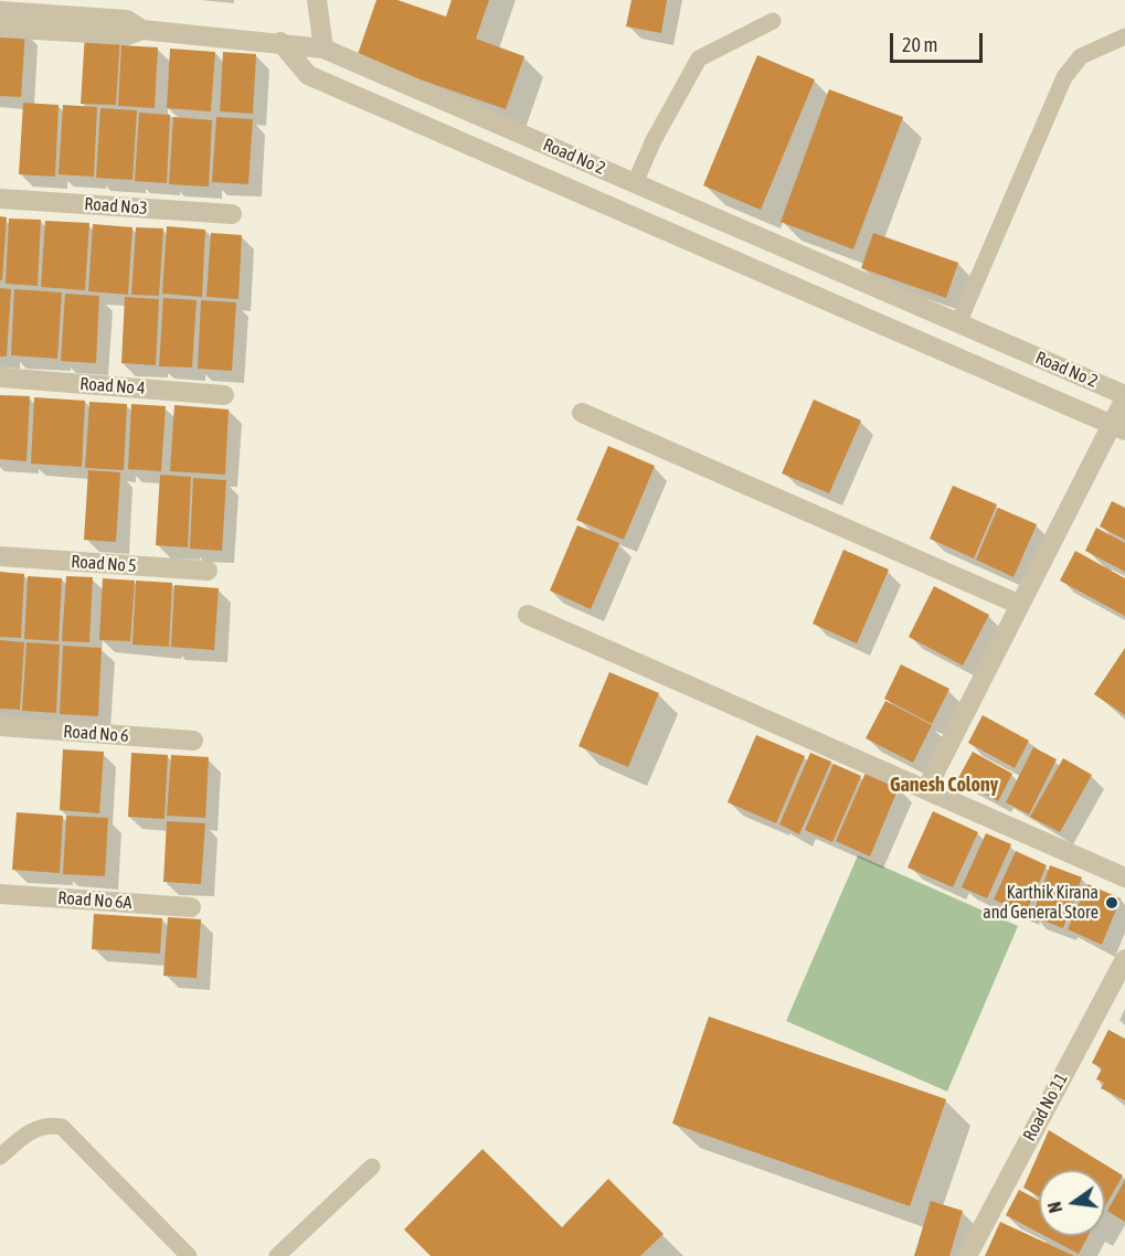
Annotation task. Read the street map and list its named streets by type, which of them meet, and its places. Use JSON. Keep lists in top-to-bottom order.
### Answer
{
  "streets": {
    "street": [
      "Road No 2",
      "Road No3",
      "Road No 4",
      "Road No 5",
      "Road No 6",
      "Road No 6A",
      "Road No 11"
    ]
  },
  "districts": ["Ganesh Colony"],
  "places": ["Karthik Kirana and General Store"],
  "scale_bar": "20 m",
  "north": "left"
}
